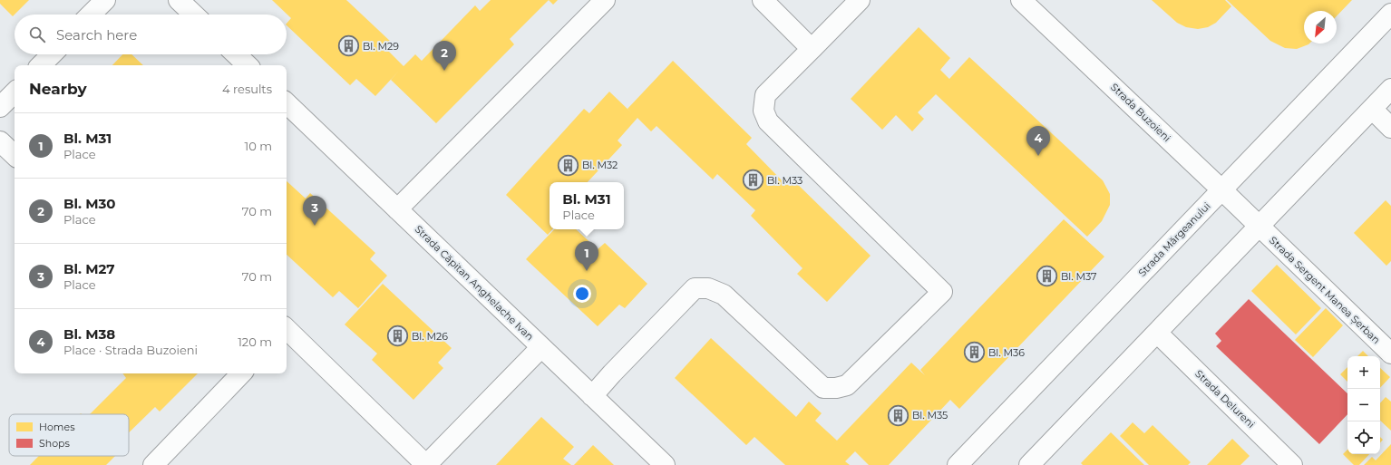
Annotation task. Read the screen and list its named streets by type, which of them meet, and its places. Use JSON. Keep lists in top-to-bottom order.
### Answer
{
  "streets": {
    "street": [
      "Strada Buzoieni",
      "Strada Mărgeanului",
      "Strada Căpitan Anghelache Ivan",
      "Strada Sergent Manea Șerban",
      "Strada Delureni"
    ]
  },
  "crossings": [
    ["Strada Buzoieni", "Strada Mărgeanului"],
    ["Strada Buzoieni", "Strada Sergent Manea Șerban"]
  ],
  "places": {
    "building": [
      "Bl. M29",
      "Bl. M32",
      "Bl. M33",
      "Bl. M37",
      "Bl. M26",
      "Bl. M36",
      "Bl. M35"
    ]
  },
  "legend": ["Homes", "Shops"],
  "north": "bottom left",
  "page": {
    "search": "Search here",
    "pins": [
      "2",
      "4",
      "3",
      "1"
    ],
    "heading": ["Nearby", "4 results"],
    "list": [
      {
        "mark": "1",
        "name": "Bl. M31",
        "note": "Place",
        "value": "10 m"
      },
      {
        "mark": "2",
        "name": "Bl. M30",
        "note": "Place",
        "value": "70 m"
      },
      {
        "mark": "3",
        "name": "Bl. M27",
        "note": "Place",
        "value": "70 m"
      },
      {
        "mark": "4",
        "name": "Bl. M38",
        "note": "Place · Strada Buzoieni",
        "value": "120 m"
      }
    ],
    "popup": ["Bl. M31", "Place"],
    "map_buttons": ["+", "−"]
  }
}
